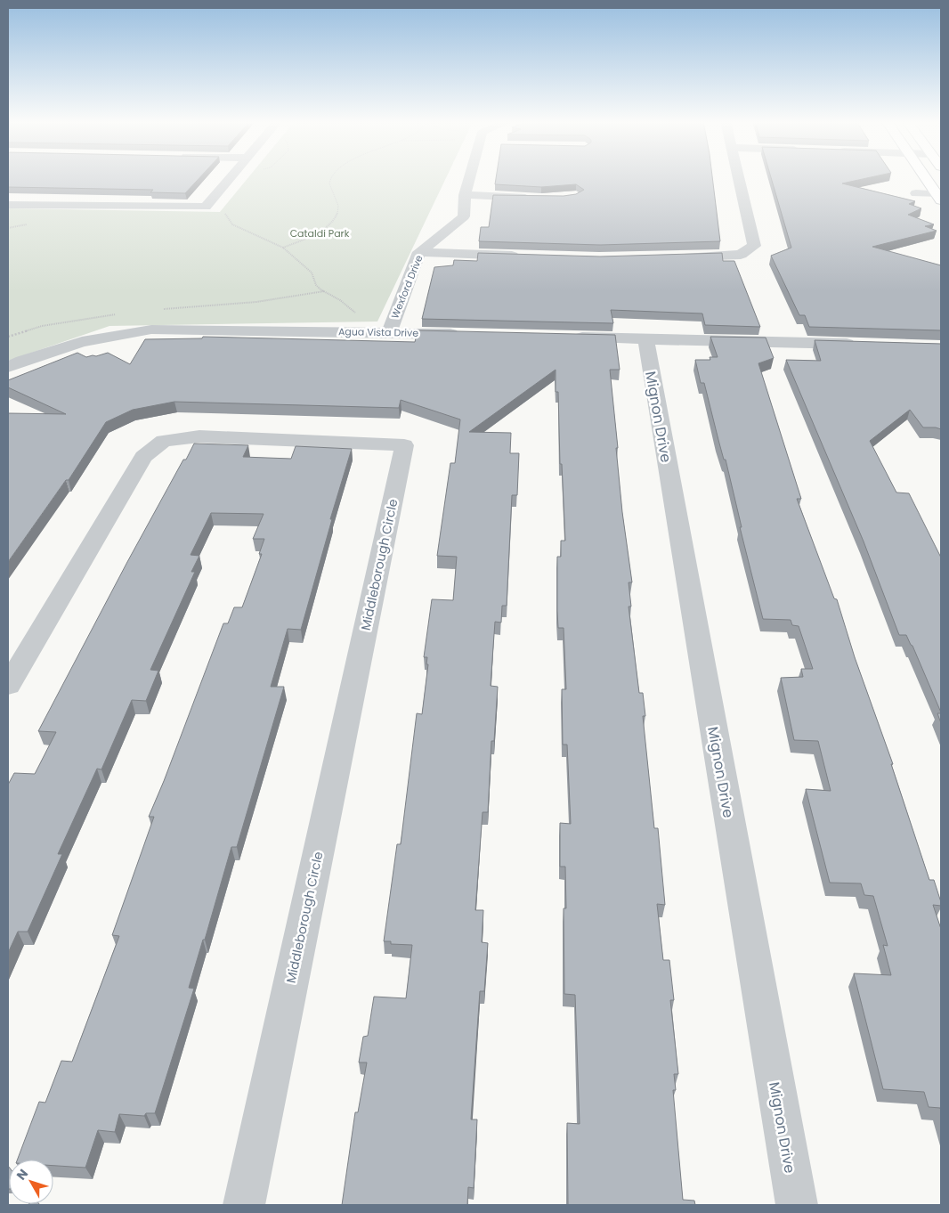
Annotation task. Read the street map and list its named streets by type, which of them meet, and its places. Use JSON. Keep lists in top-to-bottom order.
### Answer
{
  "streets": {
    "street": [
      "Wexford Drive",
      "Agua Vista Drive",
      "Mignon Drive",
      "Middleborough Circle"
    ]
  },
  "crossings": [
    ["Wexford Drive", "Agua Vista Drive"]
  ],
  "parks": ["Cataldi Park"],
  "north": "top left"
}
